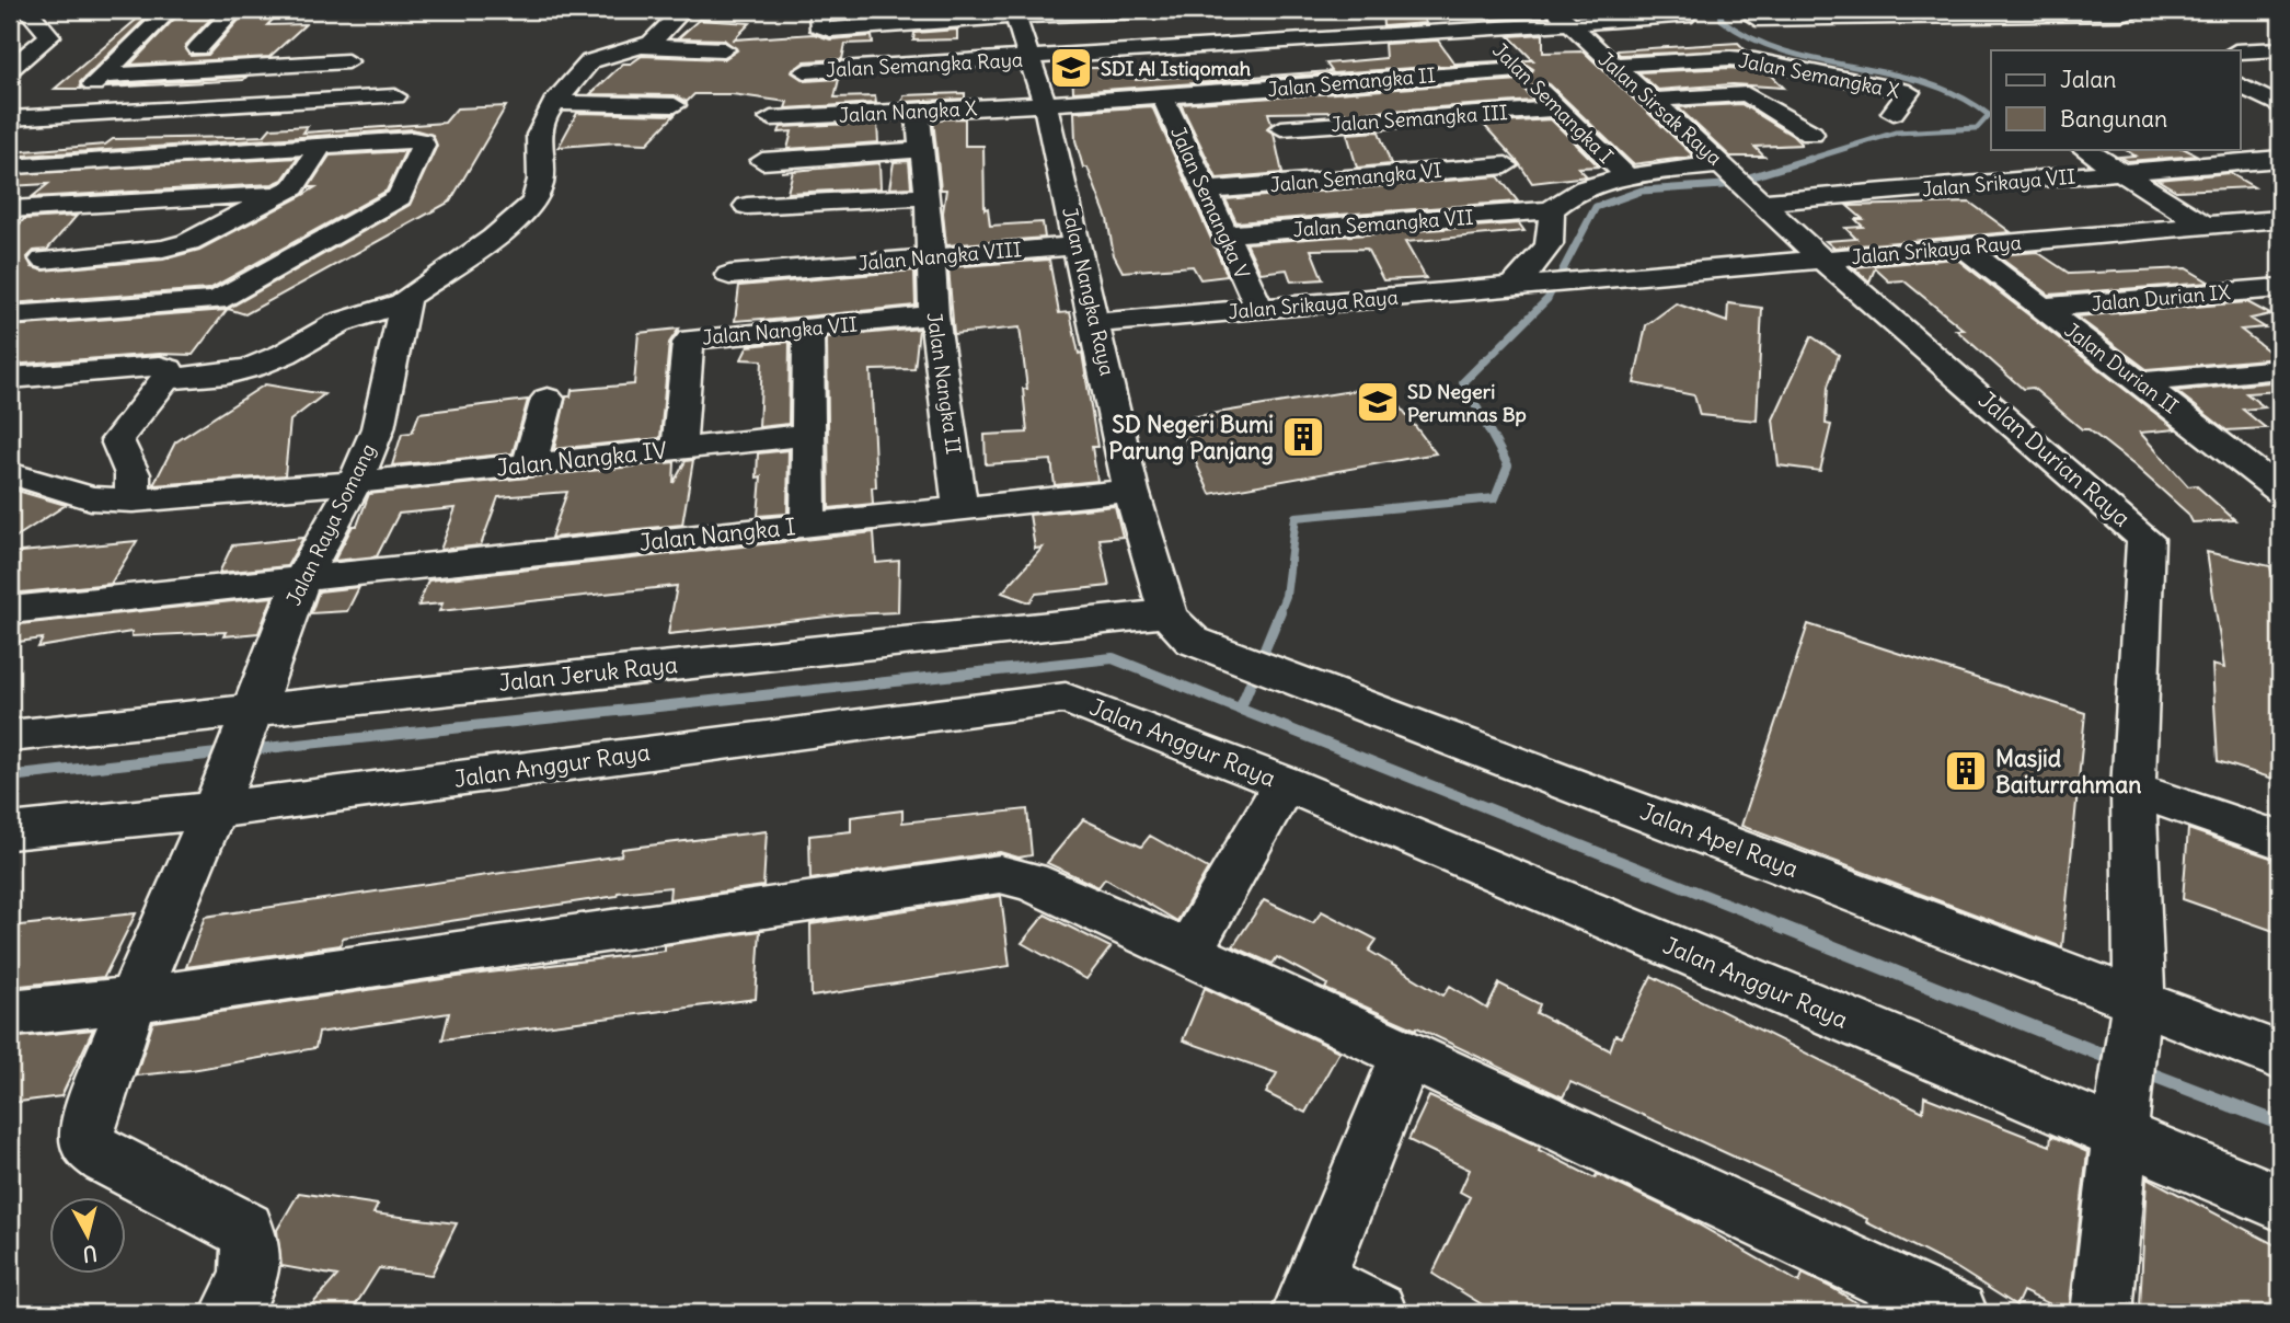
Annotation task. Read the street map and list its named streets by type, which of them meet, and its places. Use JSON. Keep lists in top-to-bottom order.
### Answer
{
  "streets": {
    "street": [
      "Jalan Semangka Raya",
      "Jalan Semangka X",
      "Jalan Semangka II",
      "Jalan Semangka I",
      "Jalan Sirsak Raya",
      "Jalan Nangka X",
      "Jalan Semangka III",
      "Jalan Semangka VI",
      "Jalan Srikaya VII",
      "Jalan Semangka V",
      "Jalan Semangka VII",
      "Jalan Srikaya Raya",
      "Jalan Nangka VIII",
      "Jalan Nangka Raya",
      "Jalan Durian IX",
      "Jalan Nangka VII",
      "Jalan Durian II",
      "Jalan Nangka II",
      "Jalan Nangka IV",
      "Jalan Durian Raya",
      "Jalan Raya Somang",
      "Jalan Nangka I",
      "Jalan Jeruk Raya",
      "Jalan Anggur Raya",
      "Jalan Apel Raya"
    ]
  },
  "crossings": [
    ["Jalan Semangka Raya", "Jalan Semangka I"],
    ["Jalan Semangka Raya", "Jalan Sirsak Raya"],
    ["Jalan Semangka Raya", "Jalan Nangka Raya"],
    ["Jalan Semangka X", "Jalan Sirsak Raya"],
    ["Jalan Semangka II", "Jalan Semangka I"],
    ["Jalan Semangka II", "Jalan Nangka X"],
    ["Jalan Semangka II", "Jalan Semangka V"],
    ["Jalan Semangka II", "Jalan Nangka Raya"],
    ["Jalan Semangka I", "Jalan Semangka III"],
    ["Jalan Semangka I", "Jalan Srikaya VII"],
    ["Jalan Sirsak Raya", "Jalan Srikaya VII"],
    ["Jalan Sirsak Raya", "Jalan Durian Raya"],
    ["Jalan Nangka X", "Jalan Nangka Raya"],
    ["Jalan Nangka X", "Jalan Nangka II"],
    ["Jalan Semangka VI", "Jalan Semangka V"],
    ["Jalan Srikaya VII", "Jalan Semangka VII"],
    ["Jalan Srikaya VII", "Jalan Durian Raya"],
    ["Jalan Semangka V", "Jalan Semangka VII"],
    ["Jalan Semangka V", "Jalan Srikaya Raya"],
    ["Jalan Srikaya Raya", "Jalan Nangka Raya"],
    ["Jalan Srikaya Raya", "Jalan Durian II"],
    ["Jalan Srikaya Raya", "Jalan Durian Raya"],
    ["Jalan Nangka VIII", "Jalan Nangka Raya"],
    ["Jalan Nangka VIII", "Jalan Nangka II"],
    ["Jalan Nangka Raya", "Jalan Nangka I"],
    ["Jalan Nangka Raya", "Jalan Jeruk Raya"],
    ["Jalan Nangka Raya", "Jalan Apel Raya"],
    ["Jalan Durian IX", "Jalan Durian II"],
    ["Jalan Nangka VII", "Jalan Nangka II"],
    ["Jalan Nangka VII", "Jalan Nangka IV"],
    ["Jalan Nangka II", "Jalan Nangka I"],
    ["Jalan Nangka IV", "Jalan Raya Somang"],
    ["Jalan Durian Raya", "Jalan Anggur Raya"],
    ["Jalan Durian Raya", "Jalan Apel Raya"],
    ["Jalan Raya Somang", "Jalan Nangka I"],
    ["Jalan Raya Somang", "Jalan Jeruk Raya"],
    ["Jalan Raya Somang", "Jalan Anggur Raya"],
    ["Jalan Jeruk Raya", "Jalan Apel Raya"],
    ["Jalan Anggur Raya", "Jalan Apel Raya"]
  ],
  "places": {
    "school or university": ["SDI Al Istiqomah", "SD Negeri Perumnas Bp"],
    "building": ["SD Negeri Bumi Parung Panjang", "Masjid Baiturrahman"]
  },
  "legend": ["Jalan", "Bangunan"],
  "north": "bottom"
}
